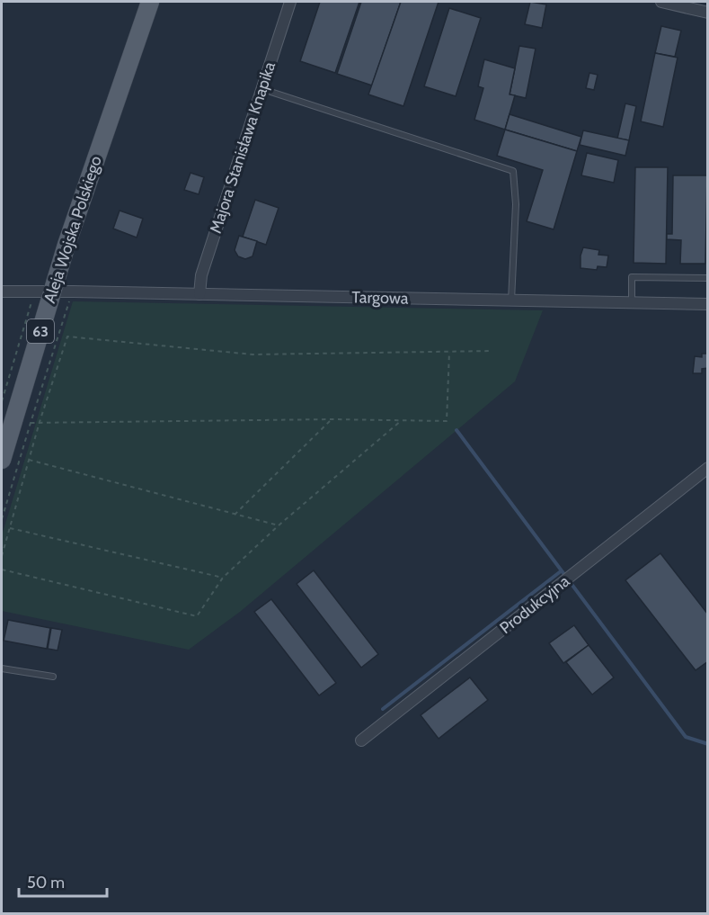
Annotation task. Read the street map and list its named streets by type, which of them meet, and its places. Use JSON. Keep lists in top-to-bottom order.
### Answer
{
  "streets": {
    "main road": ["Aleja Wojska Polskiego", "63"],
    "street": ["Majora Stanisława Knapika", "Targowa", "Produkcyjna"]
  },
  "crossings": [
    ["Majora Stanisława Knapika", "Targowa"],
    ["Aleja Wojska Polskiego", "Targowa"]
  ],
  "scale_bar": "50 m"
}
